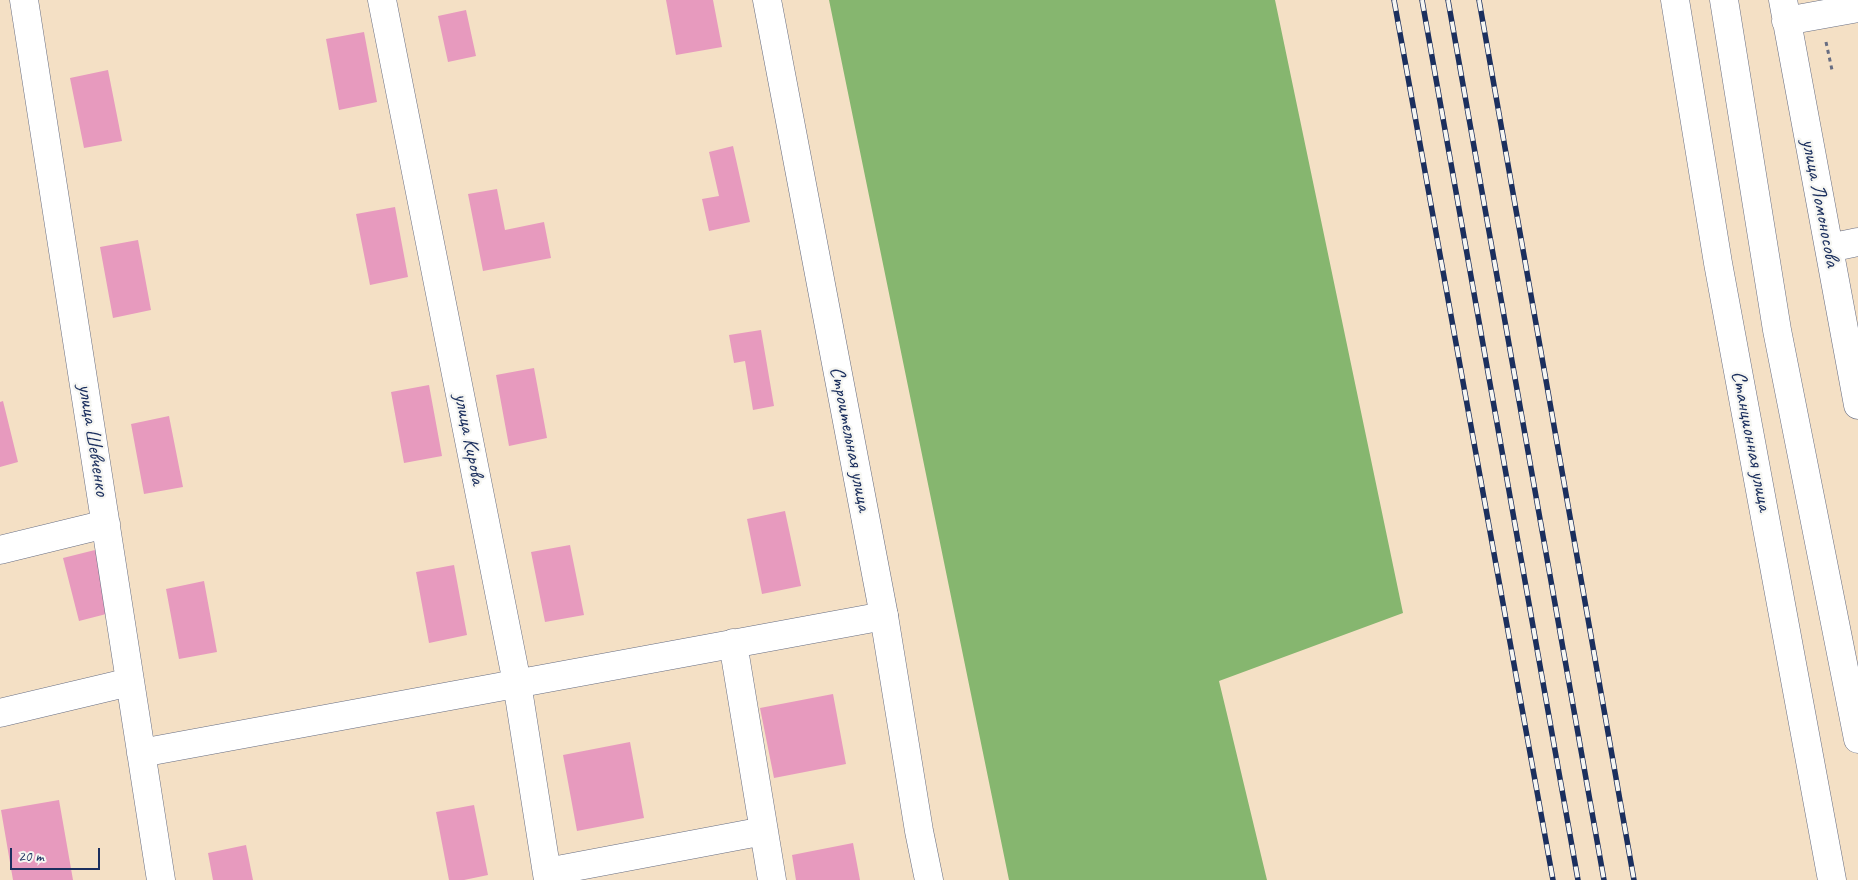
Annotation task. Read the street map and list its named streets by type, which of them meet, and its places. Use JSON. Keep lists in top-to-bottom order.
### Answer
{
  "streets": {
    "street": [
      "улица Ломоносова",
      "улица Кирова",
      "Строительная улица",
      "улица Шевченко",
      "Станционная улица"
    ]
  },
  "scale_bar": "20 m"
}
